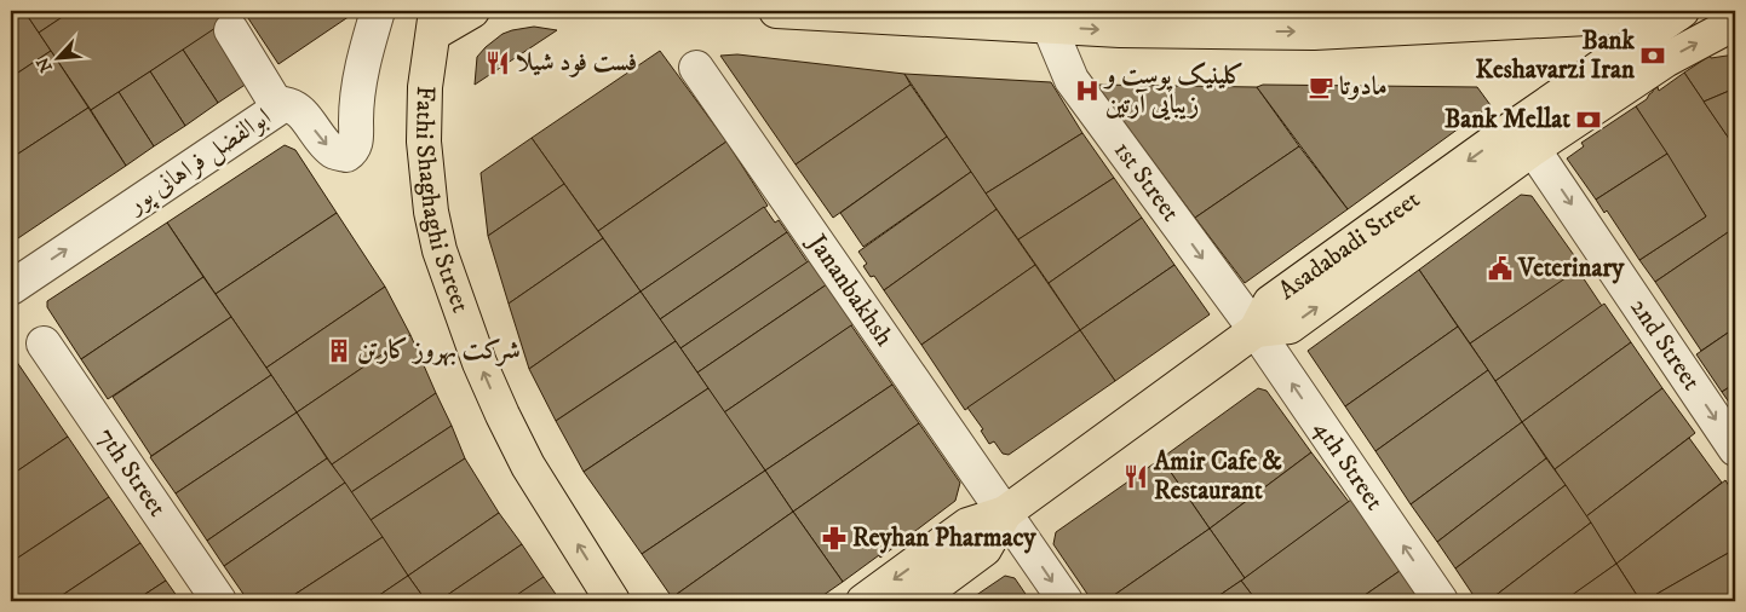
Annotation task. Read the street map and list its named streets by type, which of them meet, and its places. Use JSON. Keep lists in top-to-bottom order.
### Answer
{
  "streets": {
    "main road": ["Fathi Shaghaghi Street", "Asadabadi Street"],
    "street": [
      "ابوالفضل فراهانی پور",
      "1st Street",
      "Jananbakhsh",
      "2nd Street",
      "4th Street",
      "7th Street"
    ]
  },
  "crossings": [
    ["1st Street", "Asadabadi Street"],
    ["1st Street", "4th Street"],
    ["Asadabadi Street", "Jananbakhsh"],
    ["Asadabadi Street", "4th Street"]
  ],
  "one_way": [
    "ابوالفضل فراهانی پور",
    "1st Street",
    "Fathi Shaghaghi Street",
    "2nd Street",
    "4th Street"
  ],
  "places": {
    "bank": ["Bank Keshavarzi Iran", "Bank Mellat"],
    "restaurant": ["فست فود شیلا", "Amir Cafe & Restaurant"],
    "cafe": ["مادوتا"],
    "hospital": ["کلینیک پوست و زیبایی آرتین"],
    "public building": ["Veterinary"],
    "building": ["شرکت بهروز کارتن"],
    "pharmacy": ["Reyhan Pharmacy"]
  },
  "north": "bottom left"
}
